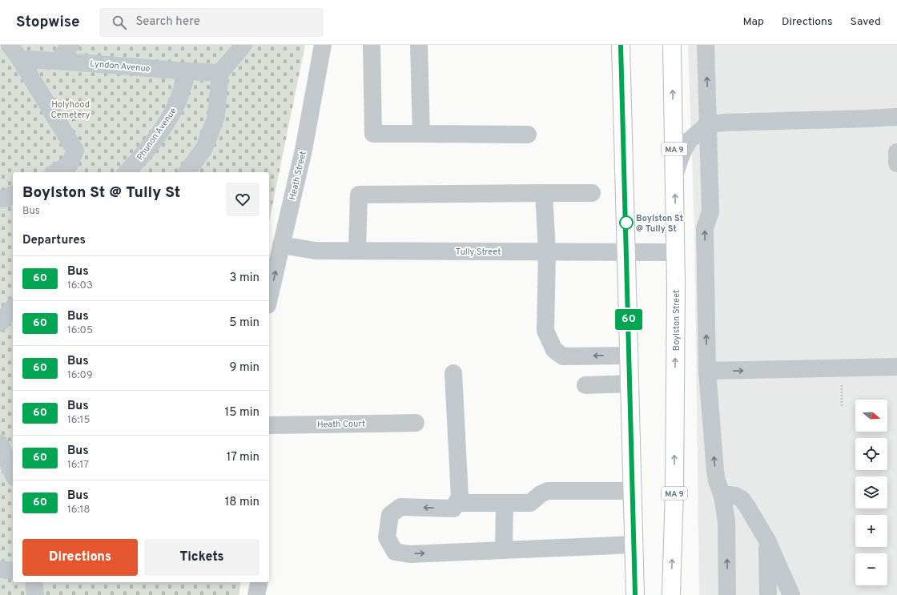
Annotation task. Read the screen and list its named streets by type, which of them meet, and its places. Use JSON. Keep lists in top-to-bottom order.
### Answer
{
  "streets": {
    "highway": ["MA 9", "Boylston Street"],
    "street": [
      "Lyndon Avenue",
      "Phunon Avenue",
      "Heath Street",
      "Tully Street",
      "Heath Court"
    ]
  },
  "crossings": [
    ["Lyndon Avenue", "Phunon Avenue"],
    ["Heath Street", "Tully Street"],
    ["Tully Street", "Boylston Street"]
  ],
  "parks": ["Holyhood Cemetery"],
  "places": ["Boylston St @ Tully St"],
  "lines": ["bus line 60"],
  "north": "right",
  "page": {
    "header": "Stopwise",
    "search": "Search here",
    "nav": ["Map", "Directions", "Saved"],
    "on_map": "60",
    "heading": [
      ["Boylston St @ Tully St", "Bus"],
      "Departures"
    ],
    "list": [
      {
        "mark": "60",
        "name": "Bus",
        "note": "16:03",
        "value": "3 min"
      },
      {
        "mark": "60",
        "name": "Bus",
        "note": "16:05",
        "value": "5 min"
      },
      {
        "mark": "60",
        "name": "Bus",
        "note": "16:09",
        "value": "9 min"
      },
      {
        "mark": "60",
        "name": "Bus",
        "note": "16:15",
        "value": "15 min"
      },
      {
        "mark": "60",
        "name": "Bus",
        "note": "16:17",
        "value": "17 min"
      },
      {
        "mark": "60",
        "name": "Bus",
        "note": "16:18",
        "value": "18 min"
      }
    ],
    "map_buttons": ["+", "−"],
    "buttons": ["Directions", "Tickets"]
  }
}
